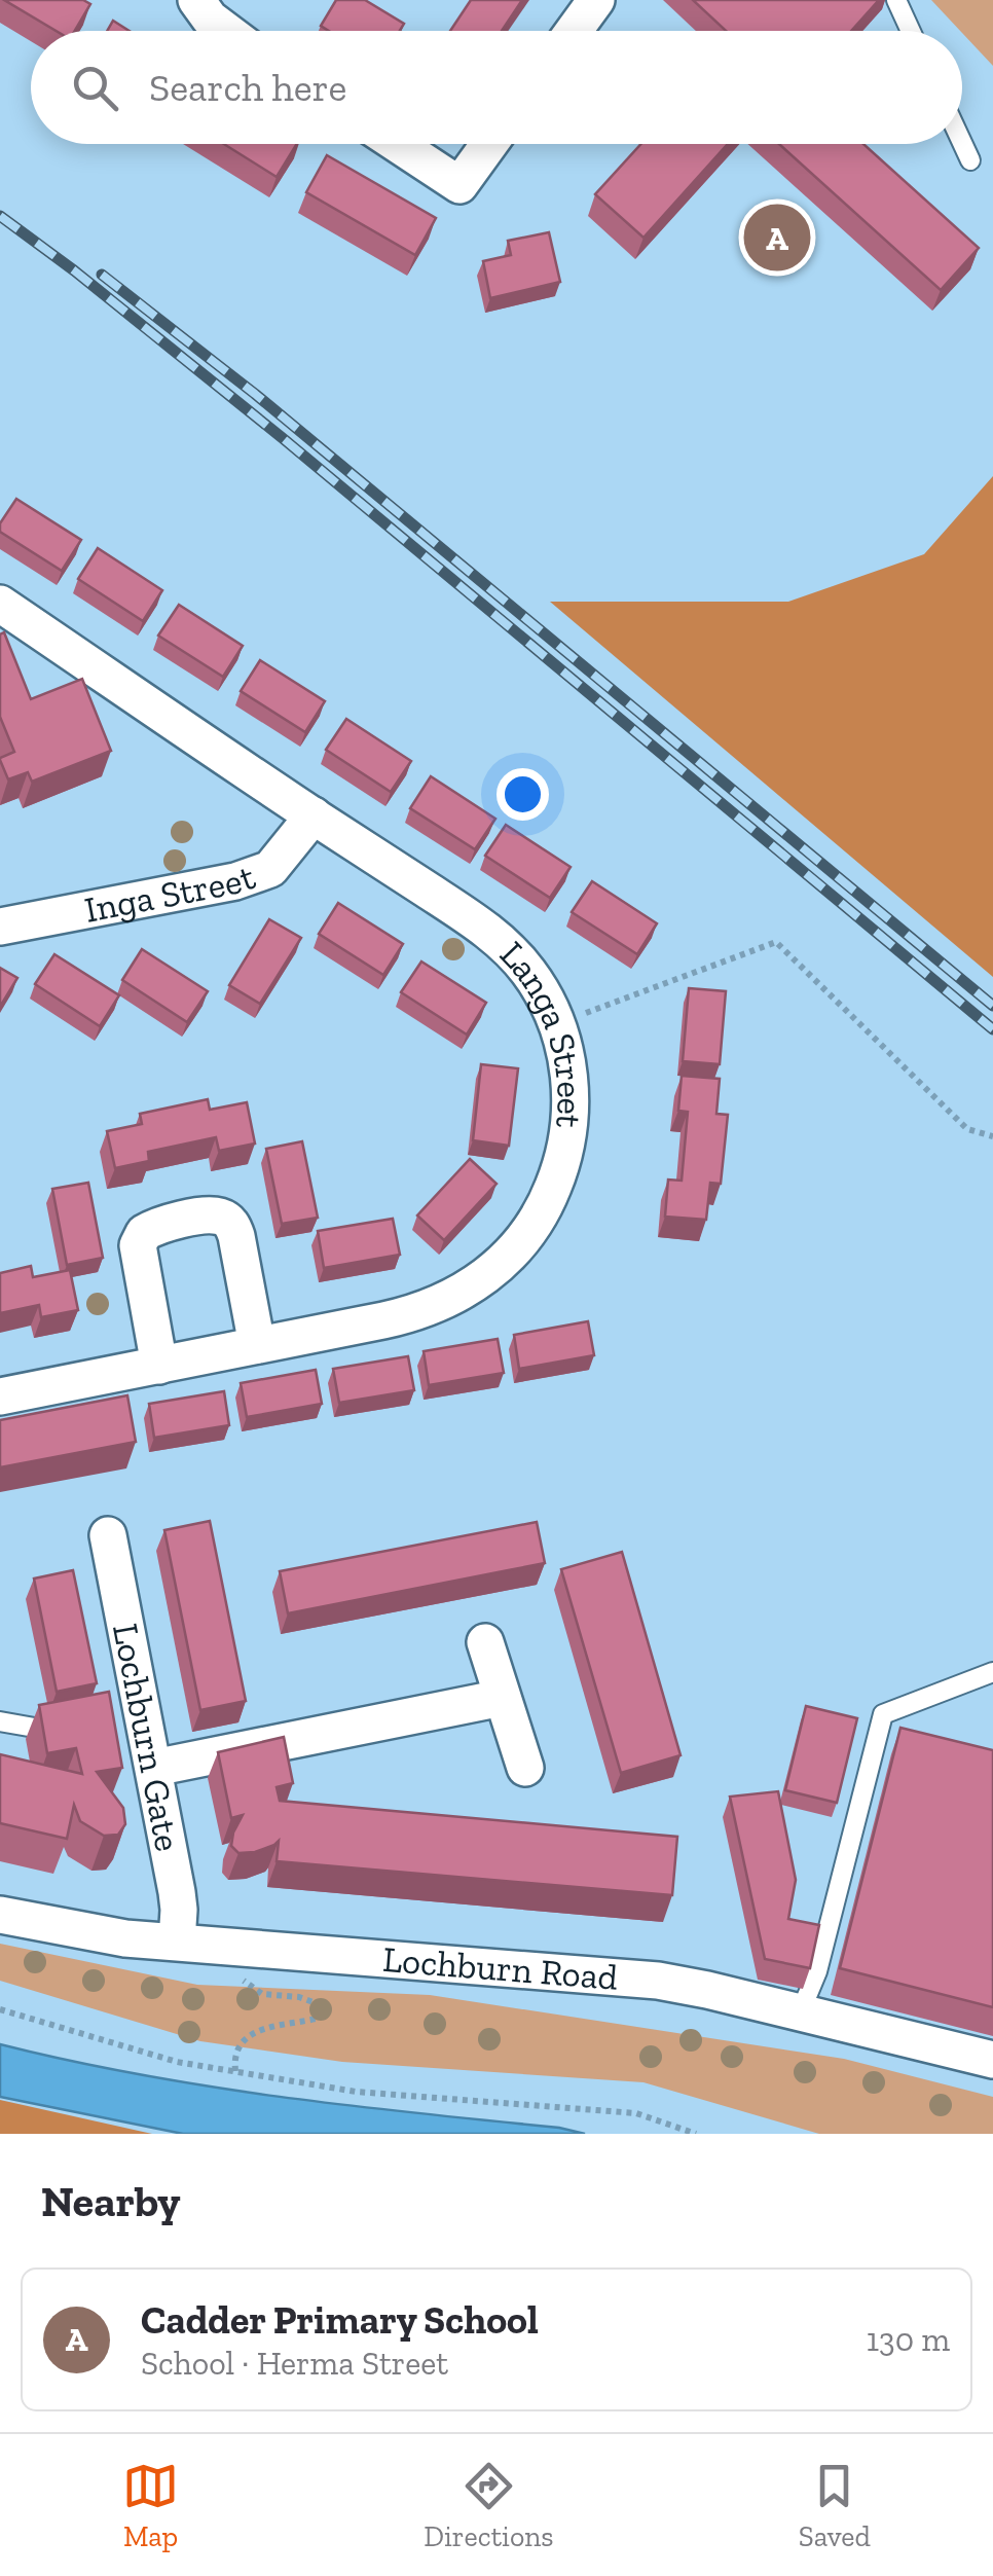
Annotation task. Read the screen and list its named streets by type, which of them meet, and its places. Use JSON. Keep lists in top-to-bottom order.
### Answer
{
  "streets": {
    "street": [
      "Inga Street",
      "Langa Street",
      "Lochburn Gate",
      "Lochburn Road"
    ]
  },
  "crossings": [
    ["Inga Street", "Langa Street"],
    ["Lochburn Gate", "Lochburn Road"]
  ],
  "page": {
    "search": "Search here",
    "pins": "A",
    "heading": "Nearby",
    "list": [
      {
        "mark": "A",
        "name": "Cadder Primary School",
        "note": "School · Herma Street",
        "value": "130 m"
      }
    ],
    "nav": ["Map", "Directions", "Saved"]
  }
}
